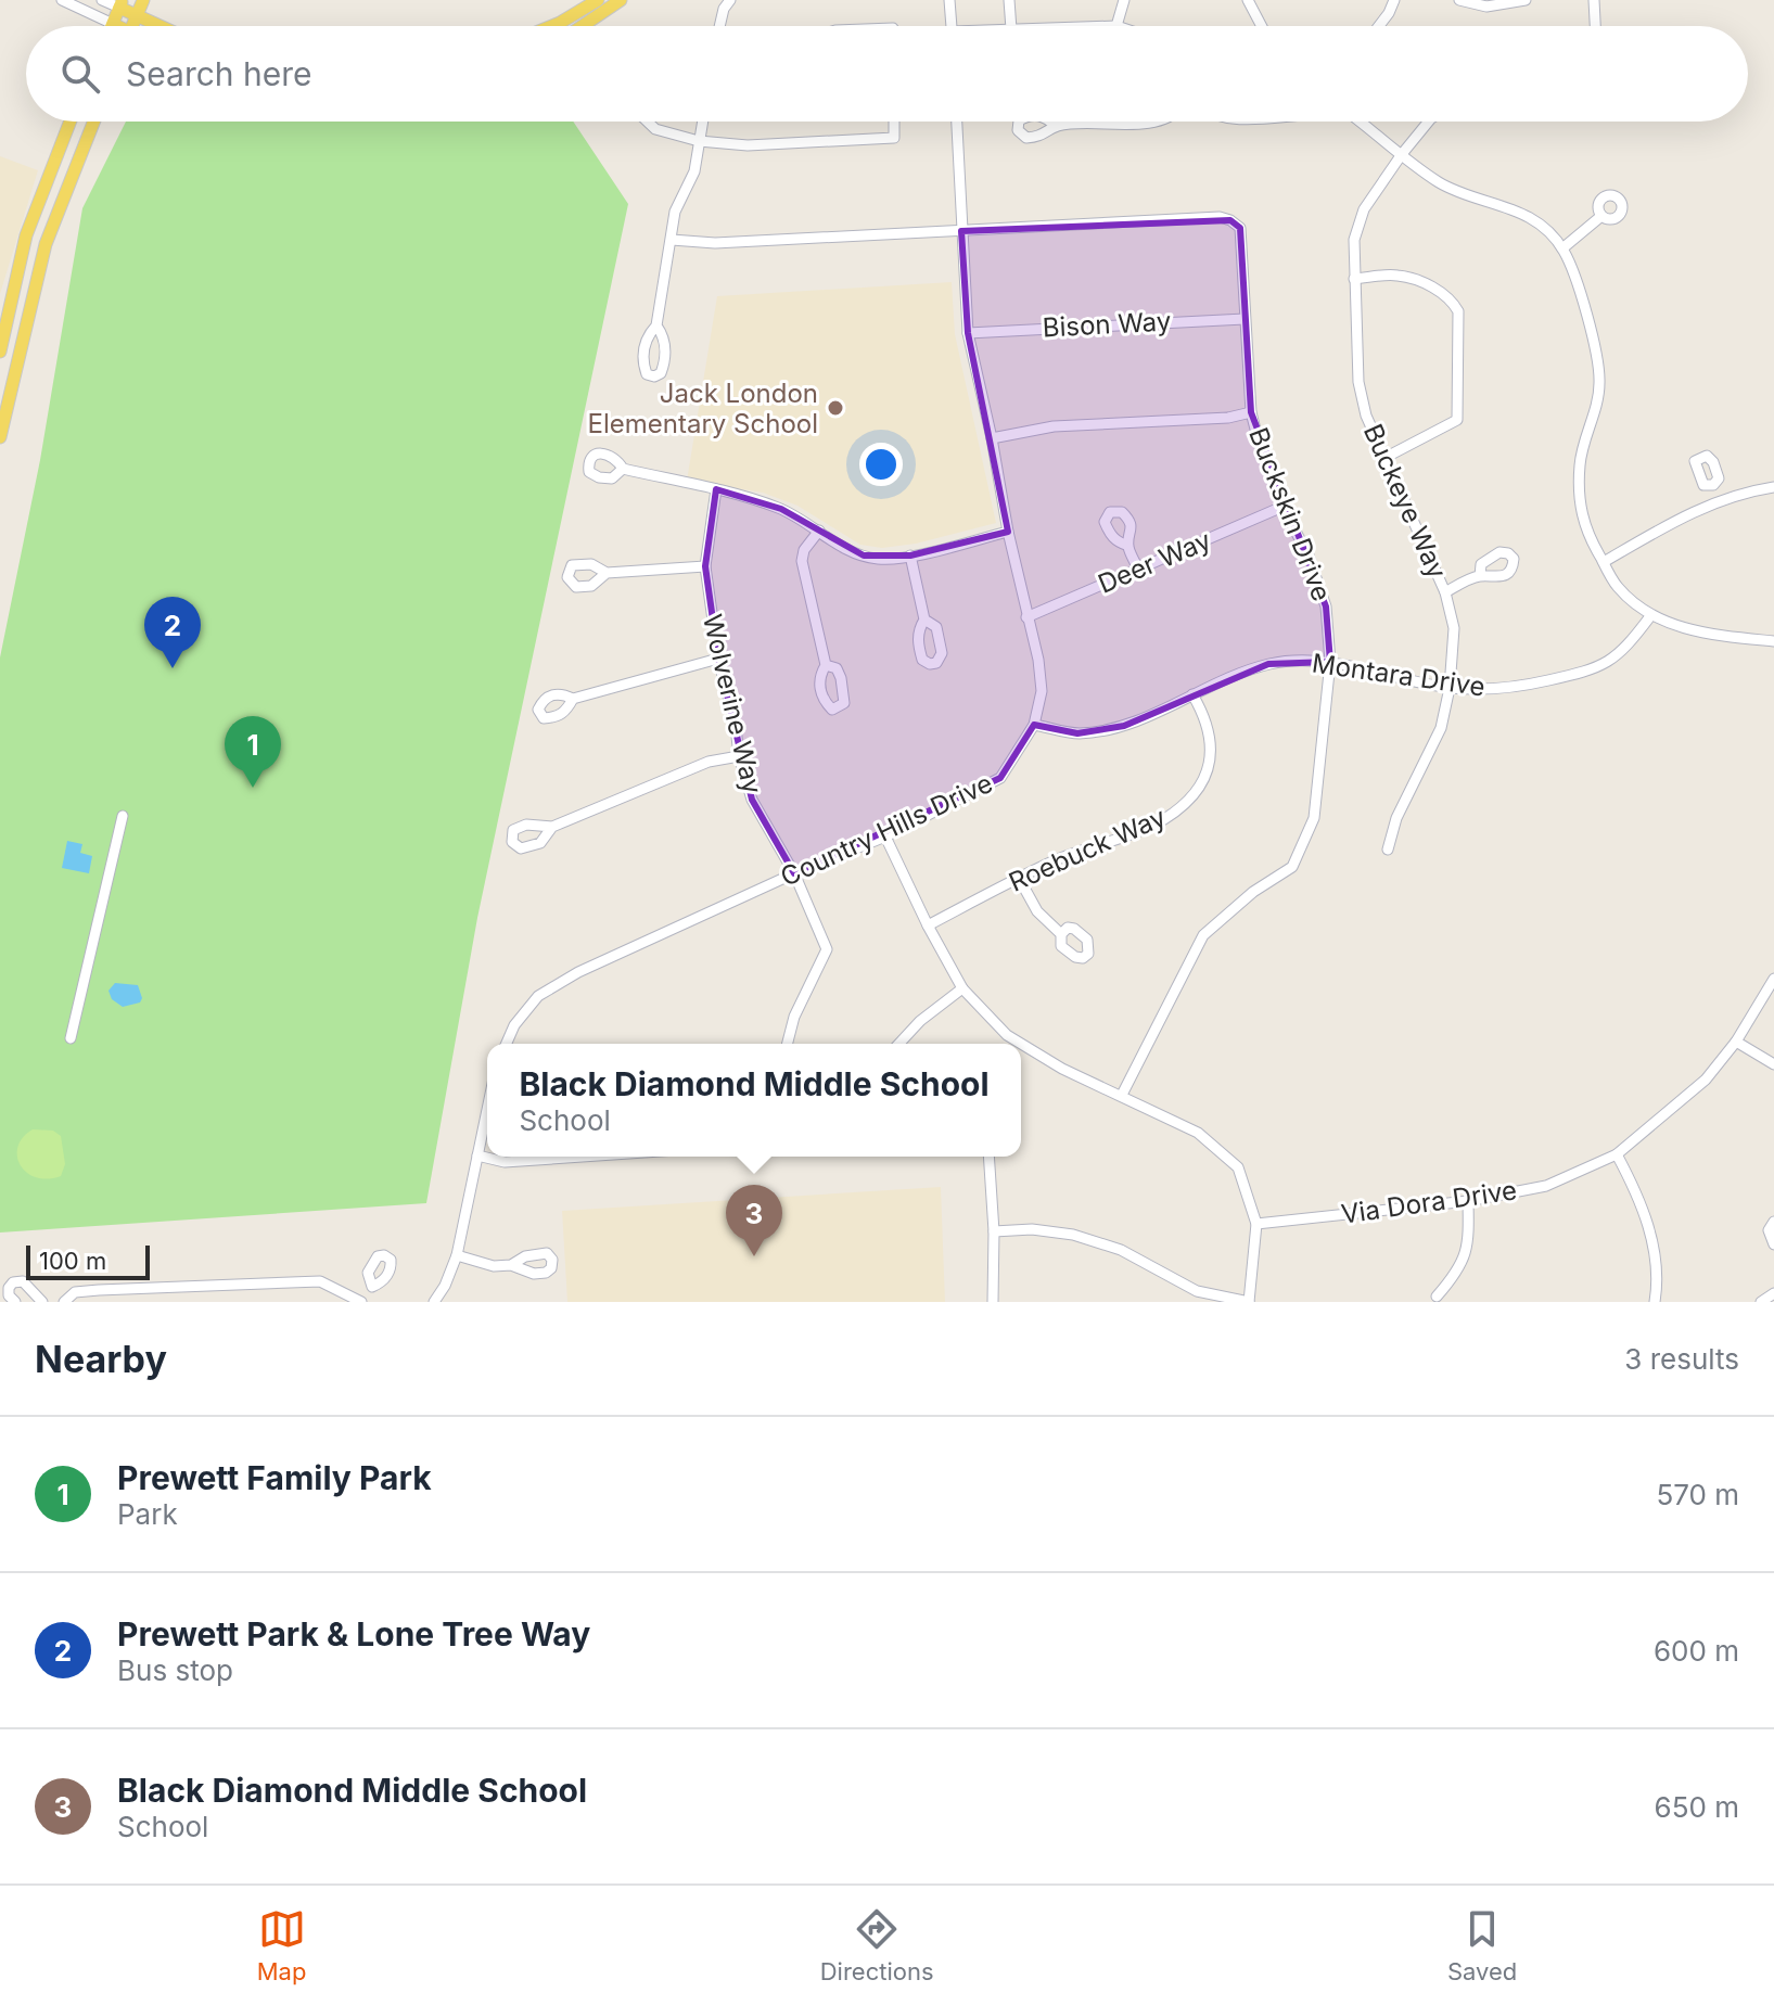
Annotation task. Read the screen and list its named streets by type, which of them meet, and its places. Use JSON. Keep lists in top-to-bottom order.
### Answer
{
  "streets": {
    "street": [
      "Bison Way",
      "Buckeye Way",
      "Buckskin Drive",
      "Deer Way",
      "Montara Drive",
      "Wolverine Way",
      "Country Hills Drive",
      "Roebuck Way",
      "Via Dora Drive"
    ]
  },
  "crossings": [
    ["Bison Way", "Buckskin Drive"],
    ["Bison Way", "Country Hills Drive"],
    ["Buckeye Way", "Montara Drive"],
    ["Buckskin Drive", "Deer Way"],
    ["Buckskin Drive", "Montara Drive"],
    ["Buckskin Drive", "Country Hills Drive"],
    ["Deer Way", "Country Hills Drive"],
    ["Montara Drive", "Country Hills Drive"],
    ["Montara Drive", "Roebuck Way"],
    ["Wolverine Way", "Country Hills Drive"]
  ],
  "places": ["Jack London Elementary School"],
  "scale_bar": "100 m",
  "page": {
    "search": "Search here",
    "pins": ["2", "1", "3"],
    "popup": ["Black Diamond Middle School", "School"],
    "scale": "100 m",
    "heading": ["Nearby", "3 results"],
    "list": [
      {
        "mark": "1",
        "name": "Prewett Family Park",
        "note": "Park",
        "value": "570 m"
      },
      {
        "mark": "2",
        "name": "Prewett Park & Lone Tree Way",
        "note": "Bus stop",
        "value": "600 m"
      },
      {
        "mark": "3",
        "name": "Black Diamond Middle School",
        "note": "School",
        "value": "650 m"
      }
    ],
    "nav": ["Map", "Directions", "Saved"]
  }
}
